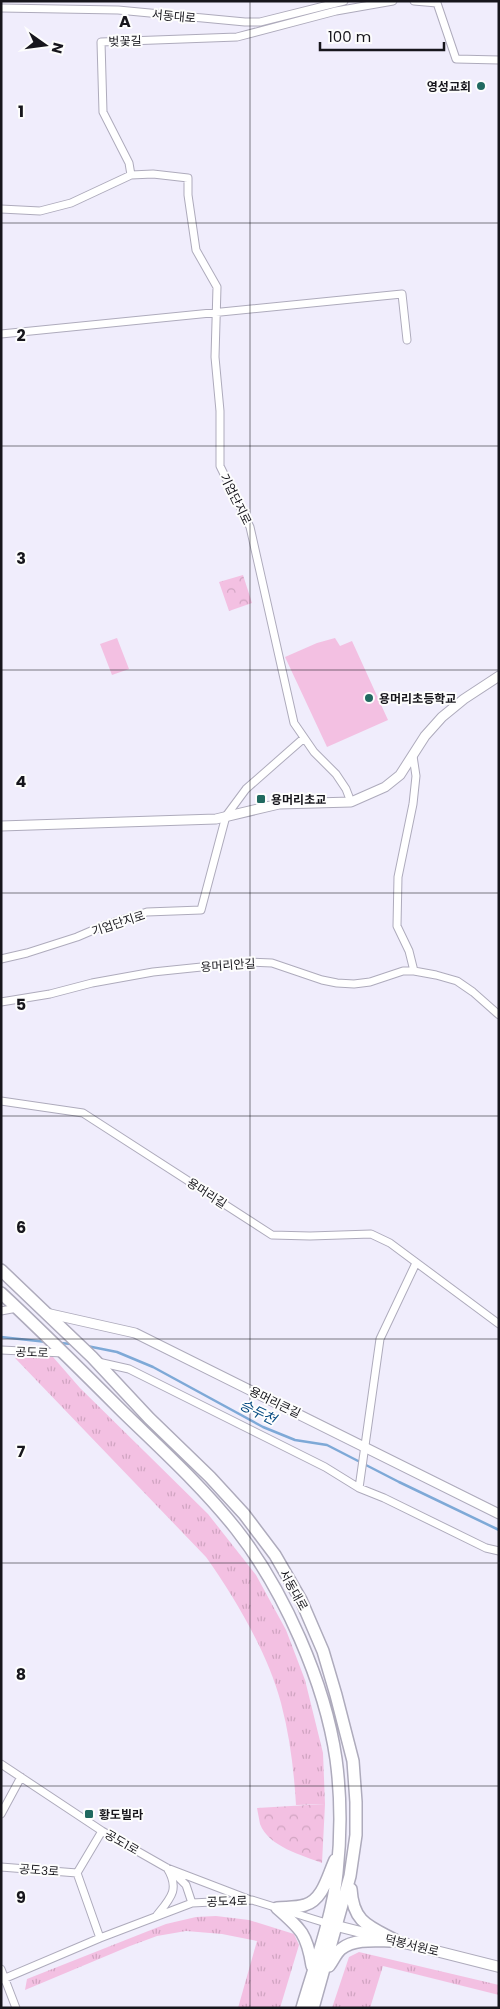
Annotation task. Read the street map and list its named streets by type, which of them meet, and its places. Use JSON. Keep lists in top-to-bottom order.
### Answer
{
  "streets": {
    "main road": ["서동대로", "덕봉서원로"],
    "street": [
      "벚꽃길",
      "기업단지로",
      "용머리안길",
      "용머리길",
      "공도로",
      "용머리큰길",
      "공도1로",
      "공도3로",
      "공도4로"
    ]
  },
  "crossings": [
    ["서동대로", "공도로"],
    ["서동대로", "용머리큰길"],
    ["서동대로", "공도4로"],
    ["서동대로", "덕봉서원로"],
    ["벚꽃길", "기업단지로"],
    ["공도1로", "공도3로"],
    ["공도1로", "공도4로"],
    ["공도3로", "공도4로"],
    ["공도4로", "덕봉서원로"]
  ],
  "water": ["승두천"],
  "places": {
    "other": ["영성교회", "용머리초등학교"],
    "transit": ["용머리초교", "황도빌라"]
  },
  "scale_bar": "100 m",
  "north": "right",
  "grid": {
    "columns": ["A"],
    "rows": [
      "1",
      "2",
      "3",
      "4",
      "5",
      "6",
      "7",
      "8",
      "9"
    ]
  }
}
